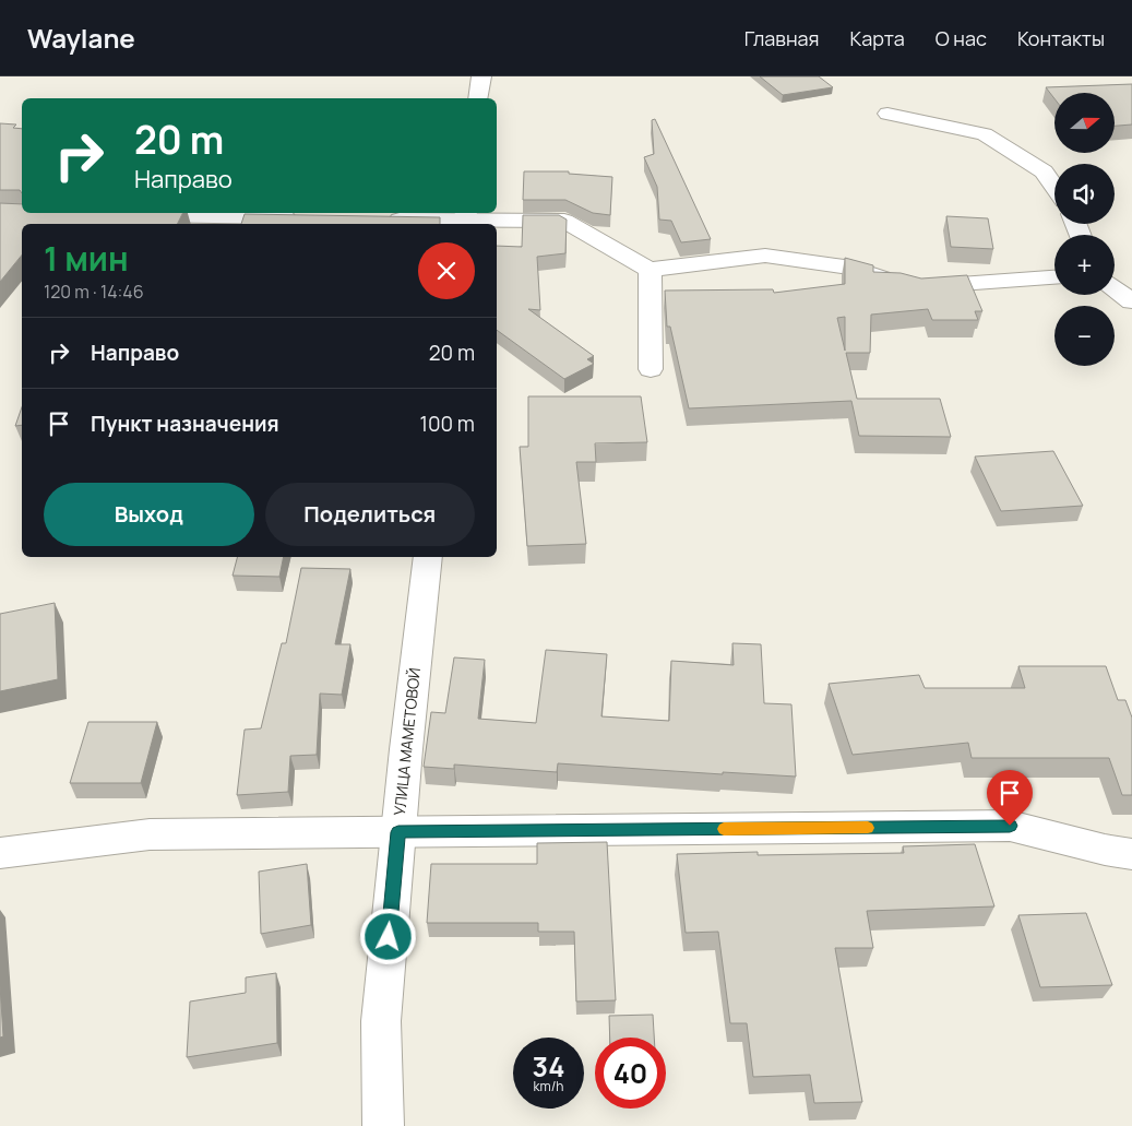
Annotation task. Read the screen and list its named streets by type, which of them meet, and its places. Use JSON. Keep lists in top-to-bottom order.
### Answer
{
  "streets": {
    "street": ["УЛИЦА МАМЕТОВОЙ"]
  },
  "north": "right",
  "page": {
    "header": "Waylane",
    "nav": [
      "Главная",
      "Карта",
      "О нас",
      "Контакты"
    ],
    "map_buttons": ["+", "−"],
    "turn": ["20 m", "Направо"],
    "heading": ["1 мин", "120 m · 14:46"],
    "list": [
      {
        "name": "Направо",
        "value": "20 m"
      },
      {
        "name": "Пункт назначения",
        "value": "100 m"
      }
    ],
    "buttons": ["Выход", "Поделиться"],
    "speed": "34 km/h",
    "limit": "40"
  }
}
